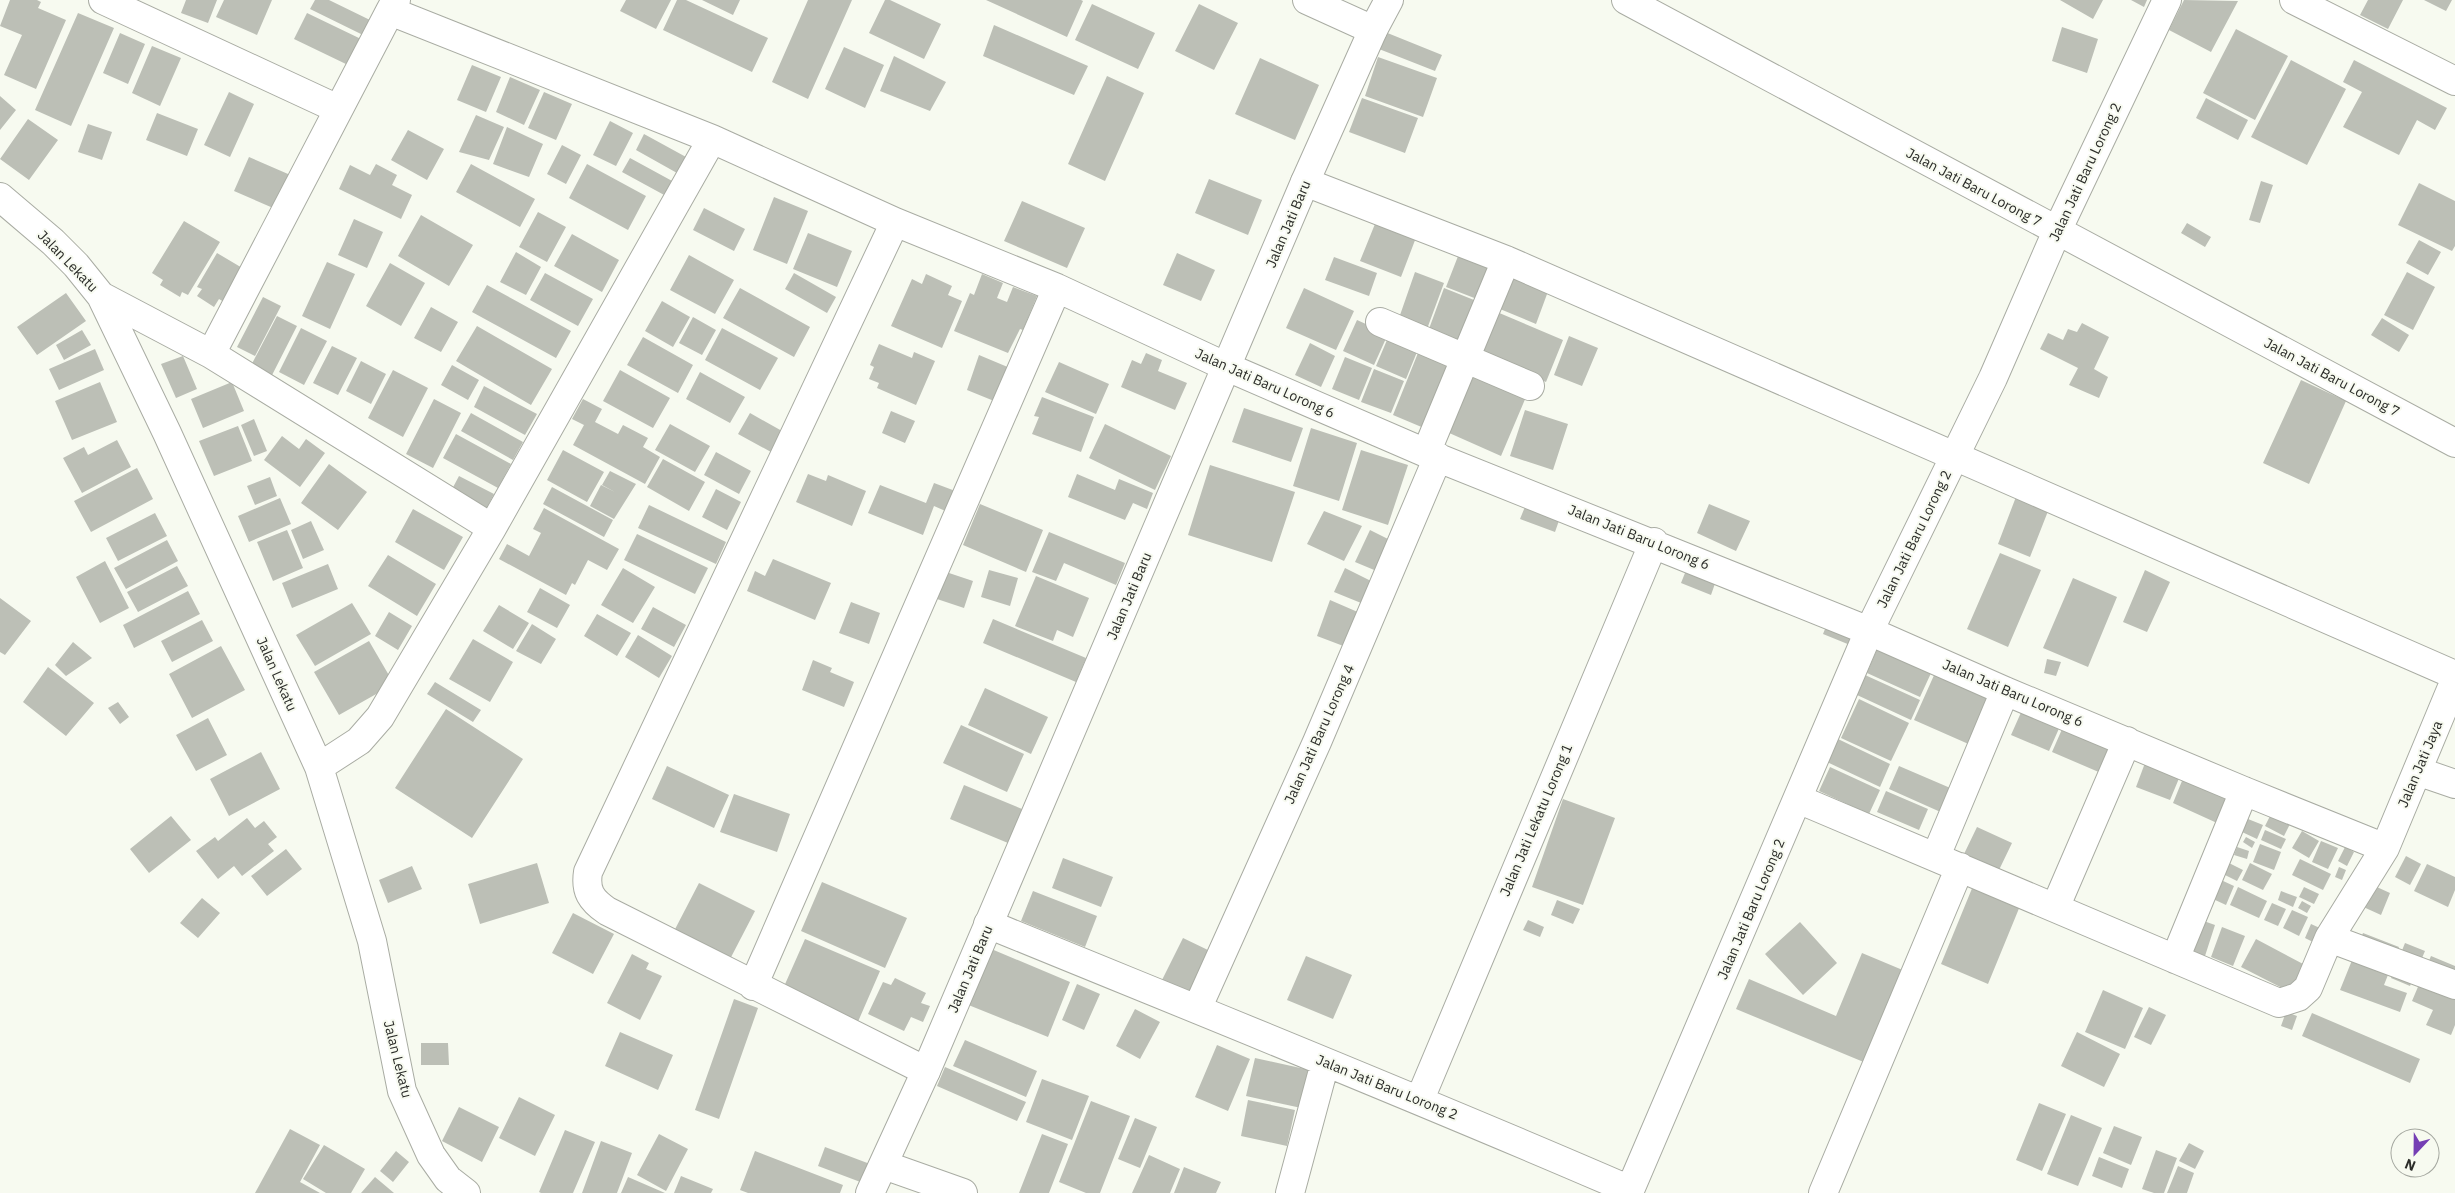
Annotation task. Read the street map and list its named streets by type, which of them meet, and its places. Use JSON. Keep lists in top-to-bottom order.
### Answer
{
  "streets": {
    "street": [
      "Jalan Jati Baru Lorong 2",
      "Jalan Jati Baru Lorong 7",
      "Jalan Jati Baru",
      "Jalan Lekatu",
      "Jalan Jati Baru Lorong 6",
      "Jalan Jati Baru Lorong 4",
      "Jalan Jati Jaya",
      "Jalan Jati Lekatu Lorong 1"
    ]
  },
  "crossings": [
    ["Jalan Jati Baru Lorong 2", "Jalan Jati Baru Lorong 7"],
    ["Jalan Jati Baru Lorong 2", "Jalan Jati Baru"],
    ["Jalan Jati Baru Lorong 2", "Jalan Jati Baru Lorong 6"],
    ["Jalan Jati Baru Lorong 2", "Jalan Jati Baru Lorong 4"],
    ["Jalan Jati Baru Lorong 2", "Jalan Jati Lekatu Lorong 1"],
    ["Jalan Jati Baru", "Jalan Jati Baru Lorong 6"],
    ["Jalan Jati Baru Lorong 6", "Jalan Jati Baru Lorong 4"],
    ["Jalan Jati Baru Lorong 6", "Jalan Jati Jaya"],
    ["Jalan Jati Baru Lorong 6", "Jalan Jati Lekatu Lorong 1"]
  ],
  "north": "bottom"
}
